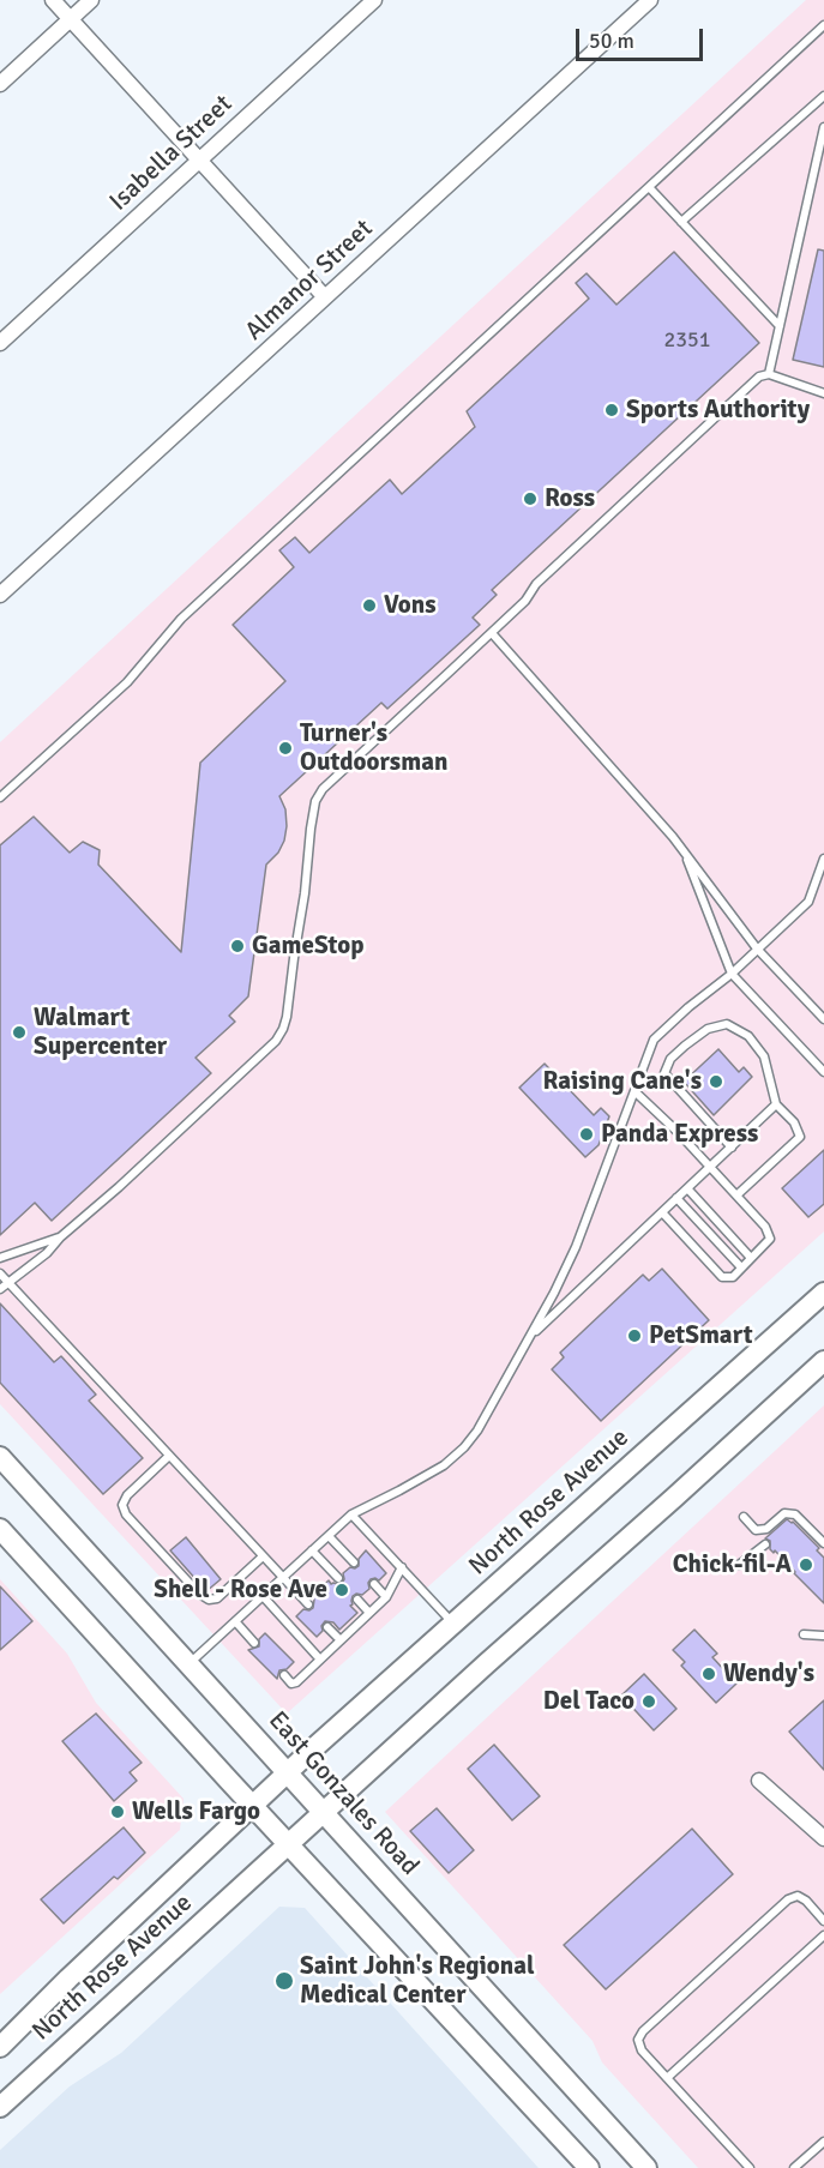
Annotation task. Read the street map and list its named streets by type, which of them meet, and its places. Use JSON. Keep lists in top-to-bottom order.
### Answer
{
  "streets": {
    "main road": ["North Rose Avenue", "East Gonzales Road"],
    "street": ["Isabella Street", "Almanor Street"]
  },
  "crossings": [
    ["North Rose Avenue", "East Gonzales Road"]
  ],
  "places": [
    "Sports Authority",
    "Ross",
    "Vons",
    "Turner's Outdoorsman",
    "GameStop",
    "Walmart Supercenter",
    "Raising Cane's",
    "Panda Express",
    "PetSmart",
    "Chick-fil-A",
    "Shell - Rose Ave",
    "Wendy's",
    "Del Taco",
    "Wells Fargo",
    "Saint John's Regional Medical Center"
  ],
  "house_numbers": ["2351"],
  "scale_bar": "50 m"
}
